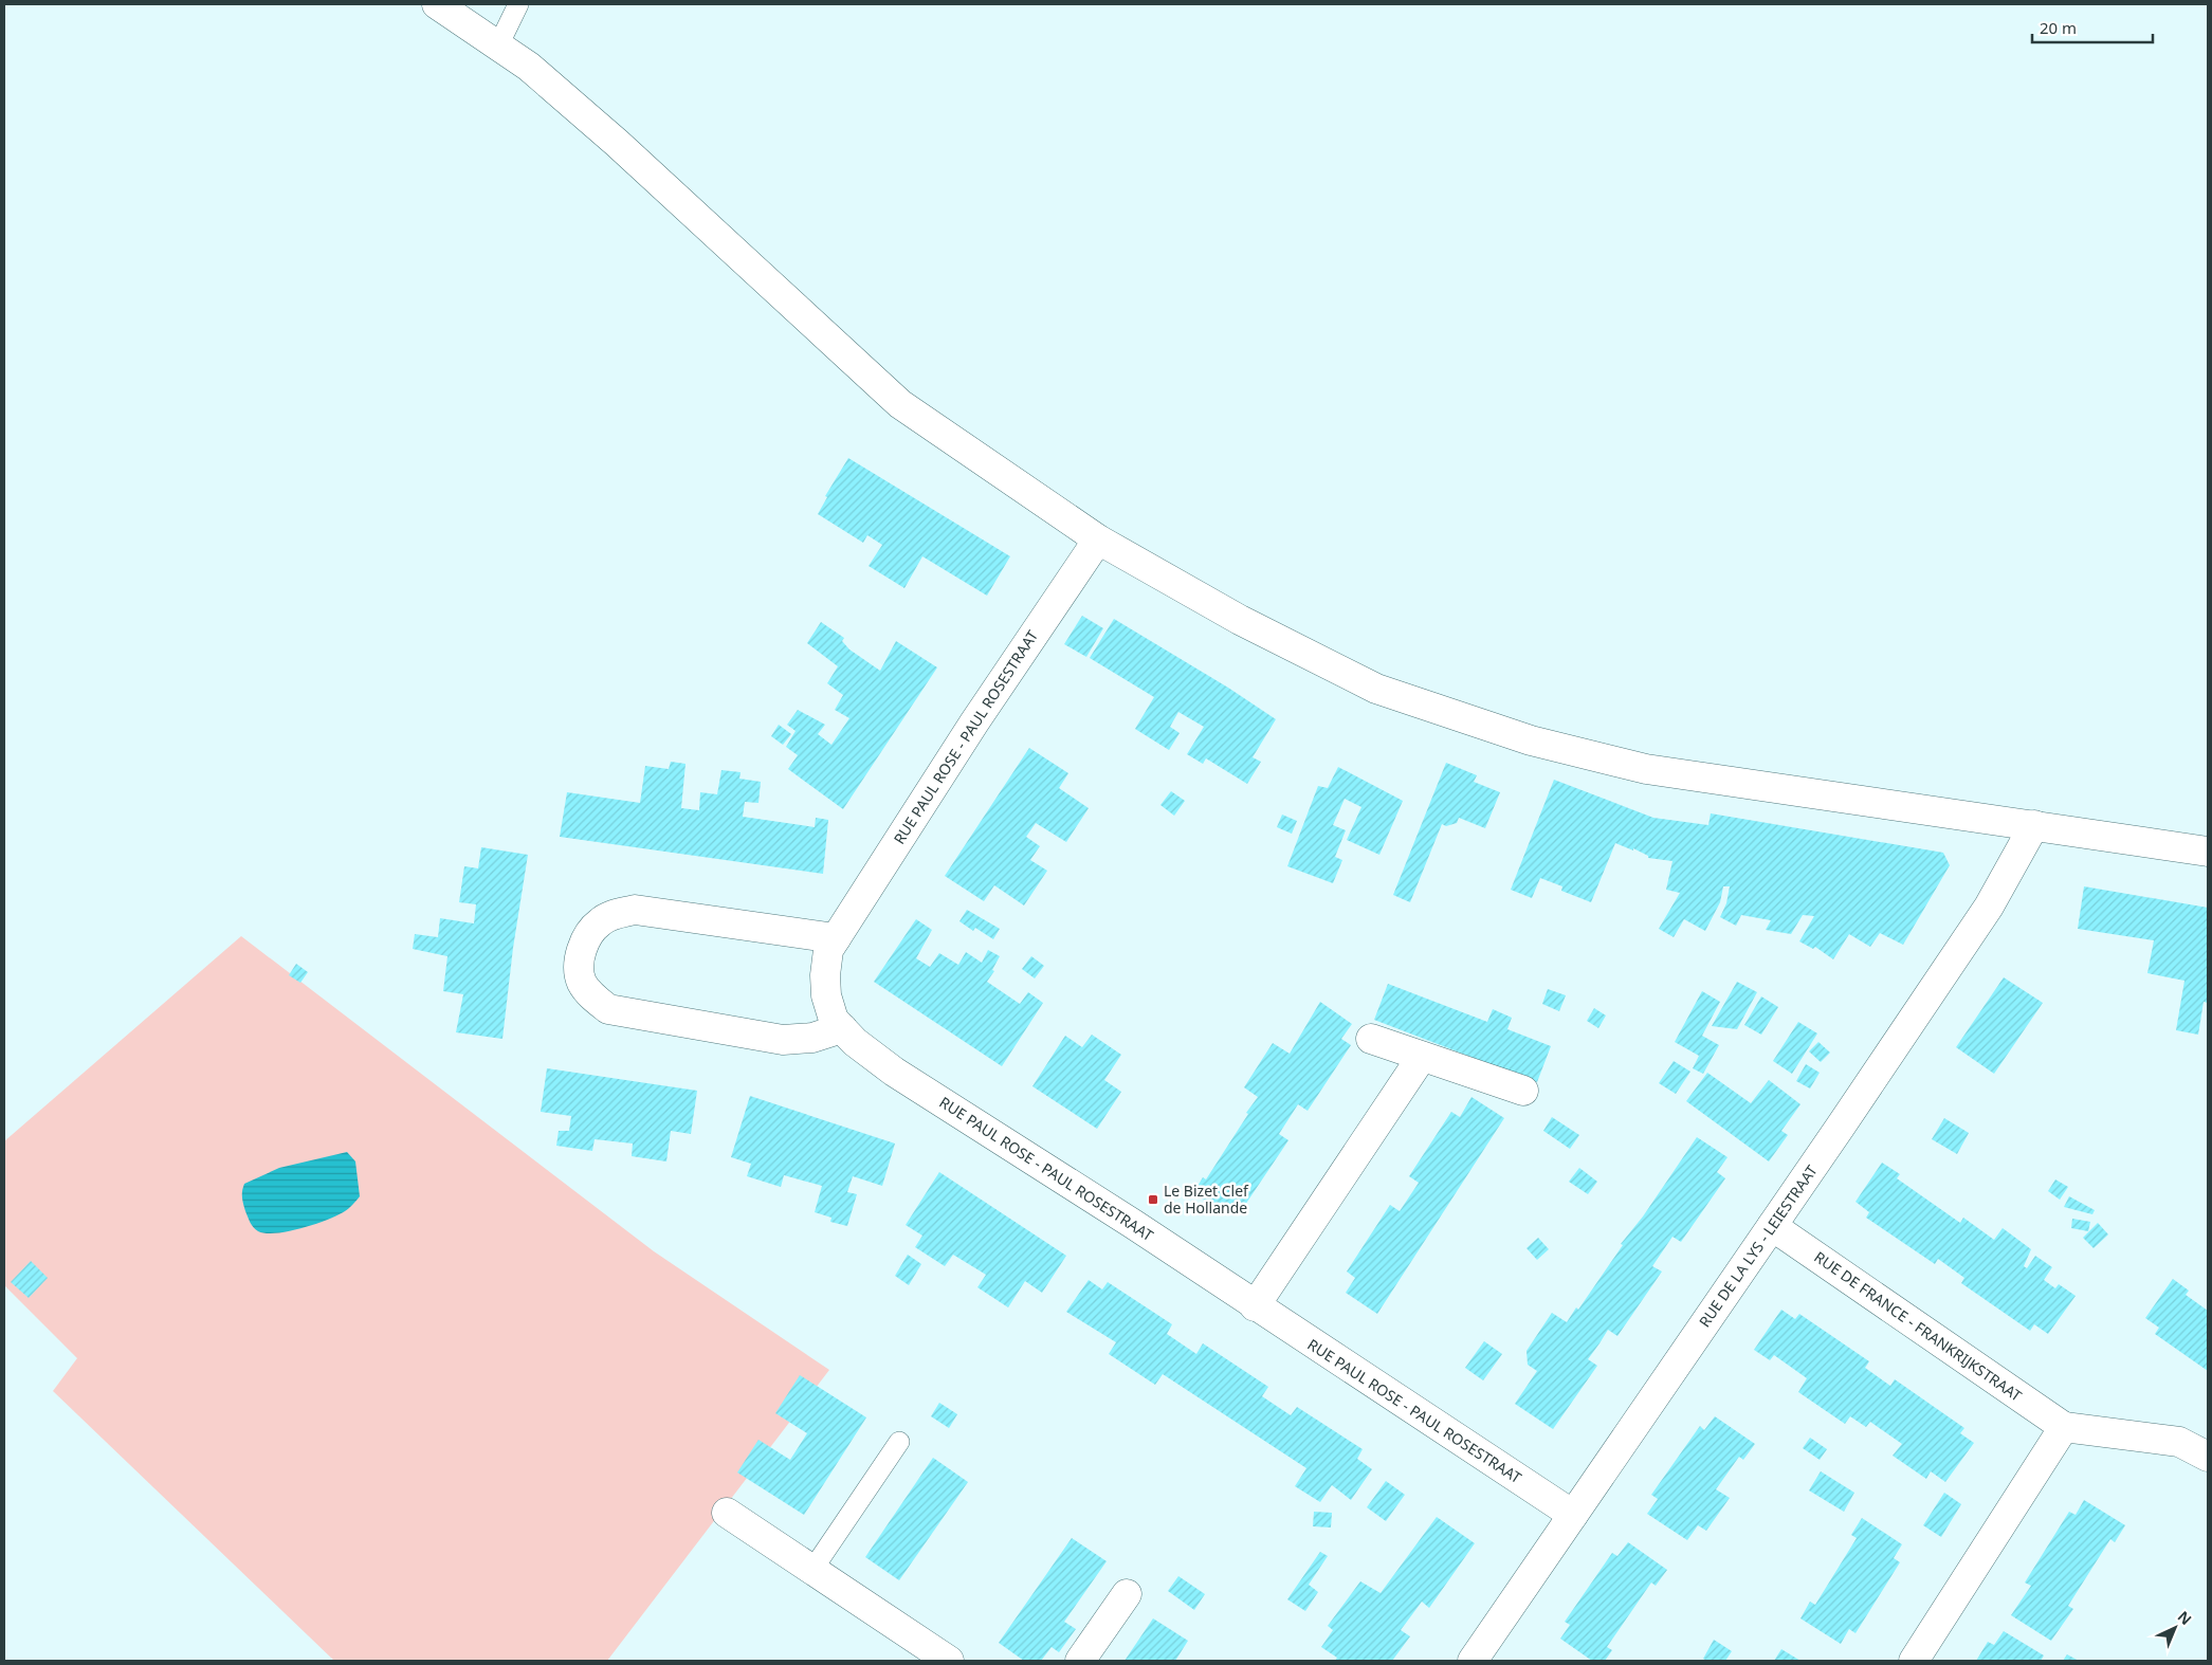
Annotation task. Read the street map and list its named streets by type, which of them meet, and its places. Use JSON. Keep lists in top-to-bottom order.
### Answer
{
  "streets": {
    "street": ["RUE PAUL ROSE - PAUL ROSESTRAAT", "RUE DE LA LYS - LEIESTRAAT", "RUE DE FRANCE - FRANKRIJKSTRAAT"]
  },
  "crossings": [
    ["RUE PAUL ROSE - PAUL ROSESTRAAT", "RUE DE LA LYS - LEIESTRAAT"],
    ["RUE DE LA LYS - LEIESTRAAT", "RUE DE FRANCE - FRANKRIJKSTRAAT"]
  ],
  "places": {
    "transit": ["Le Bizet Clef de Hollande"]
  },
  "scale_bar": "20 m",
  "north": "top right"
}
